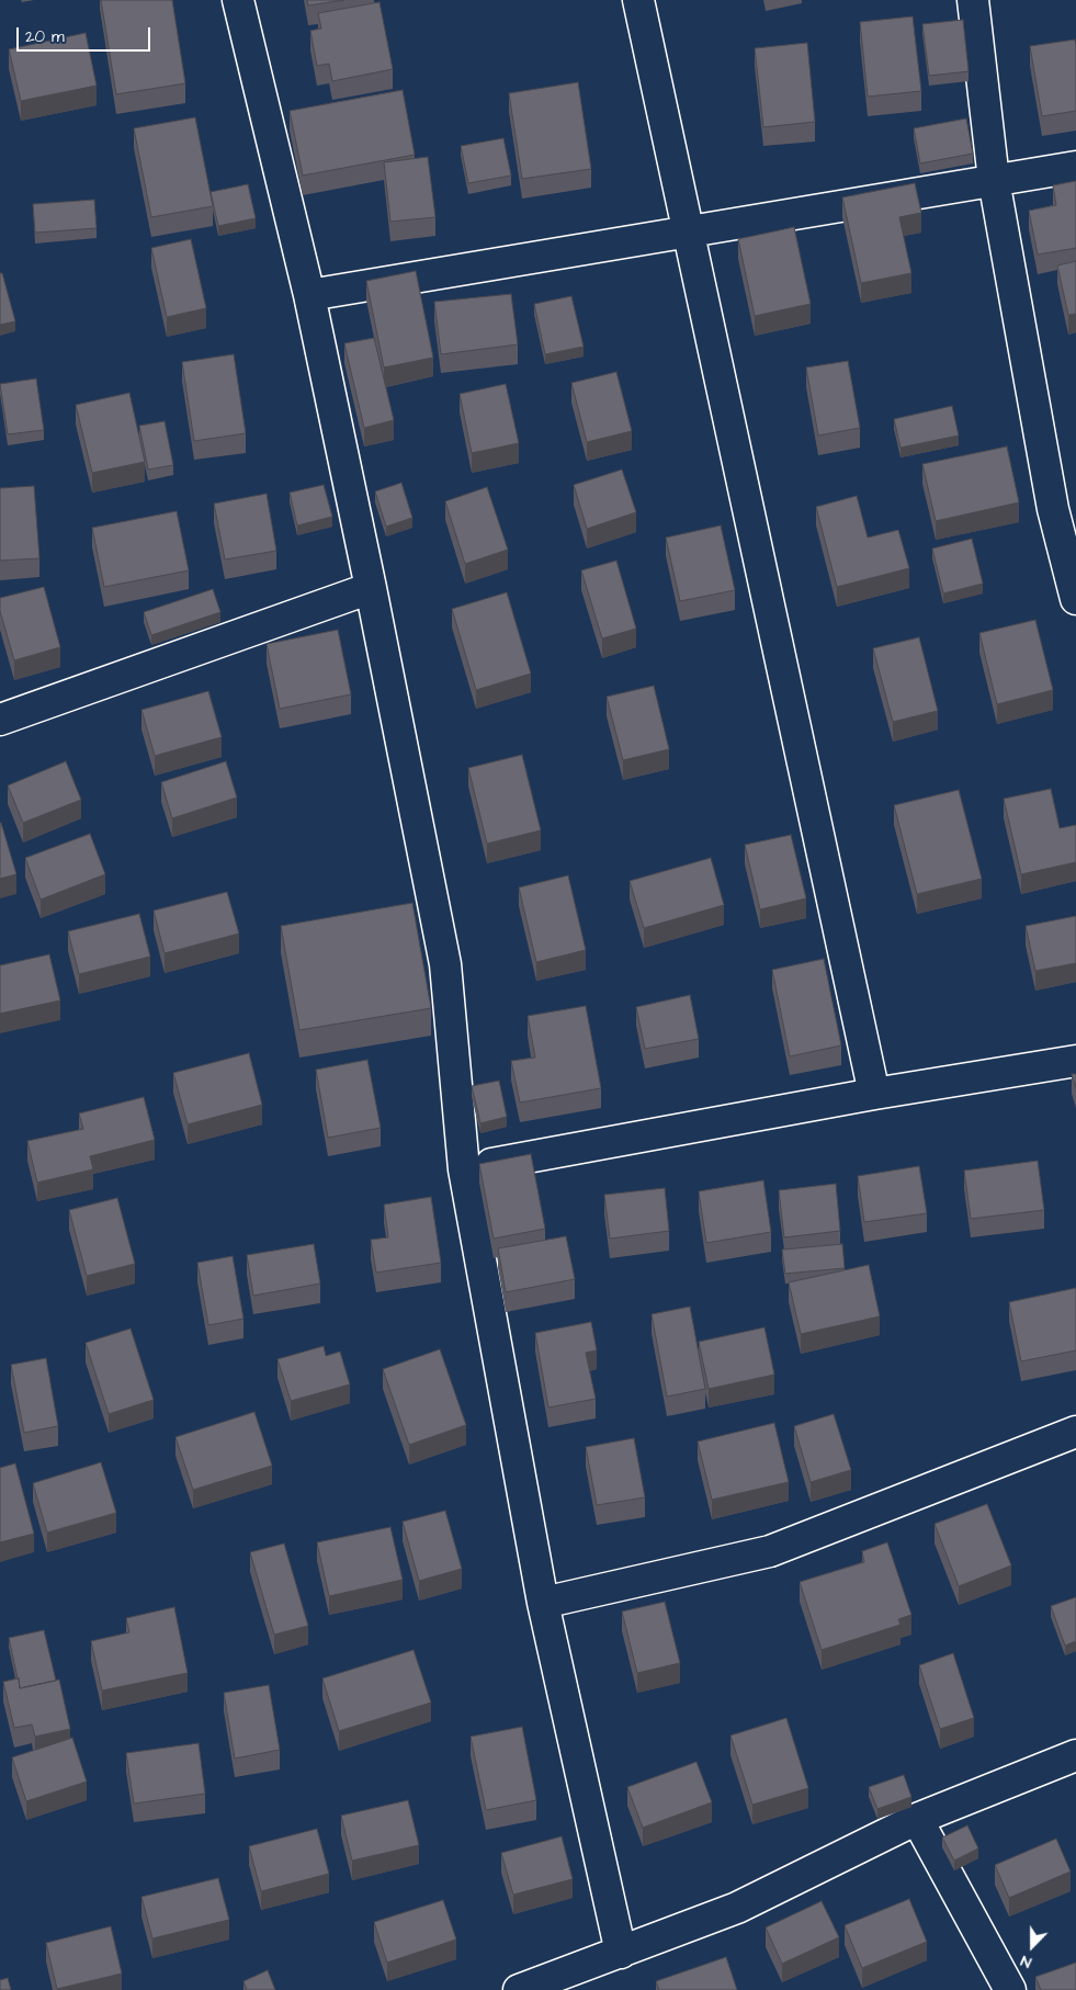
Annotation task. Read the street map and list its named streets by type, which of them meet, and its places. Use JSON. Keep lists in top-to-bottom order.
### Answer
{
  "scale_bar": "20 m",
  "north": "bottom"
}
